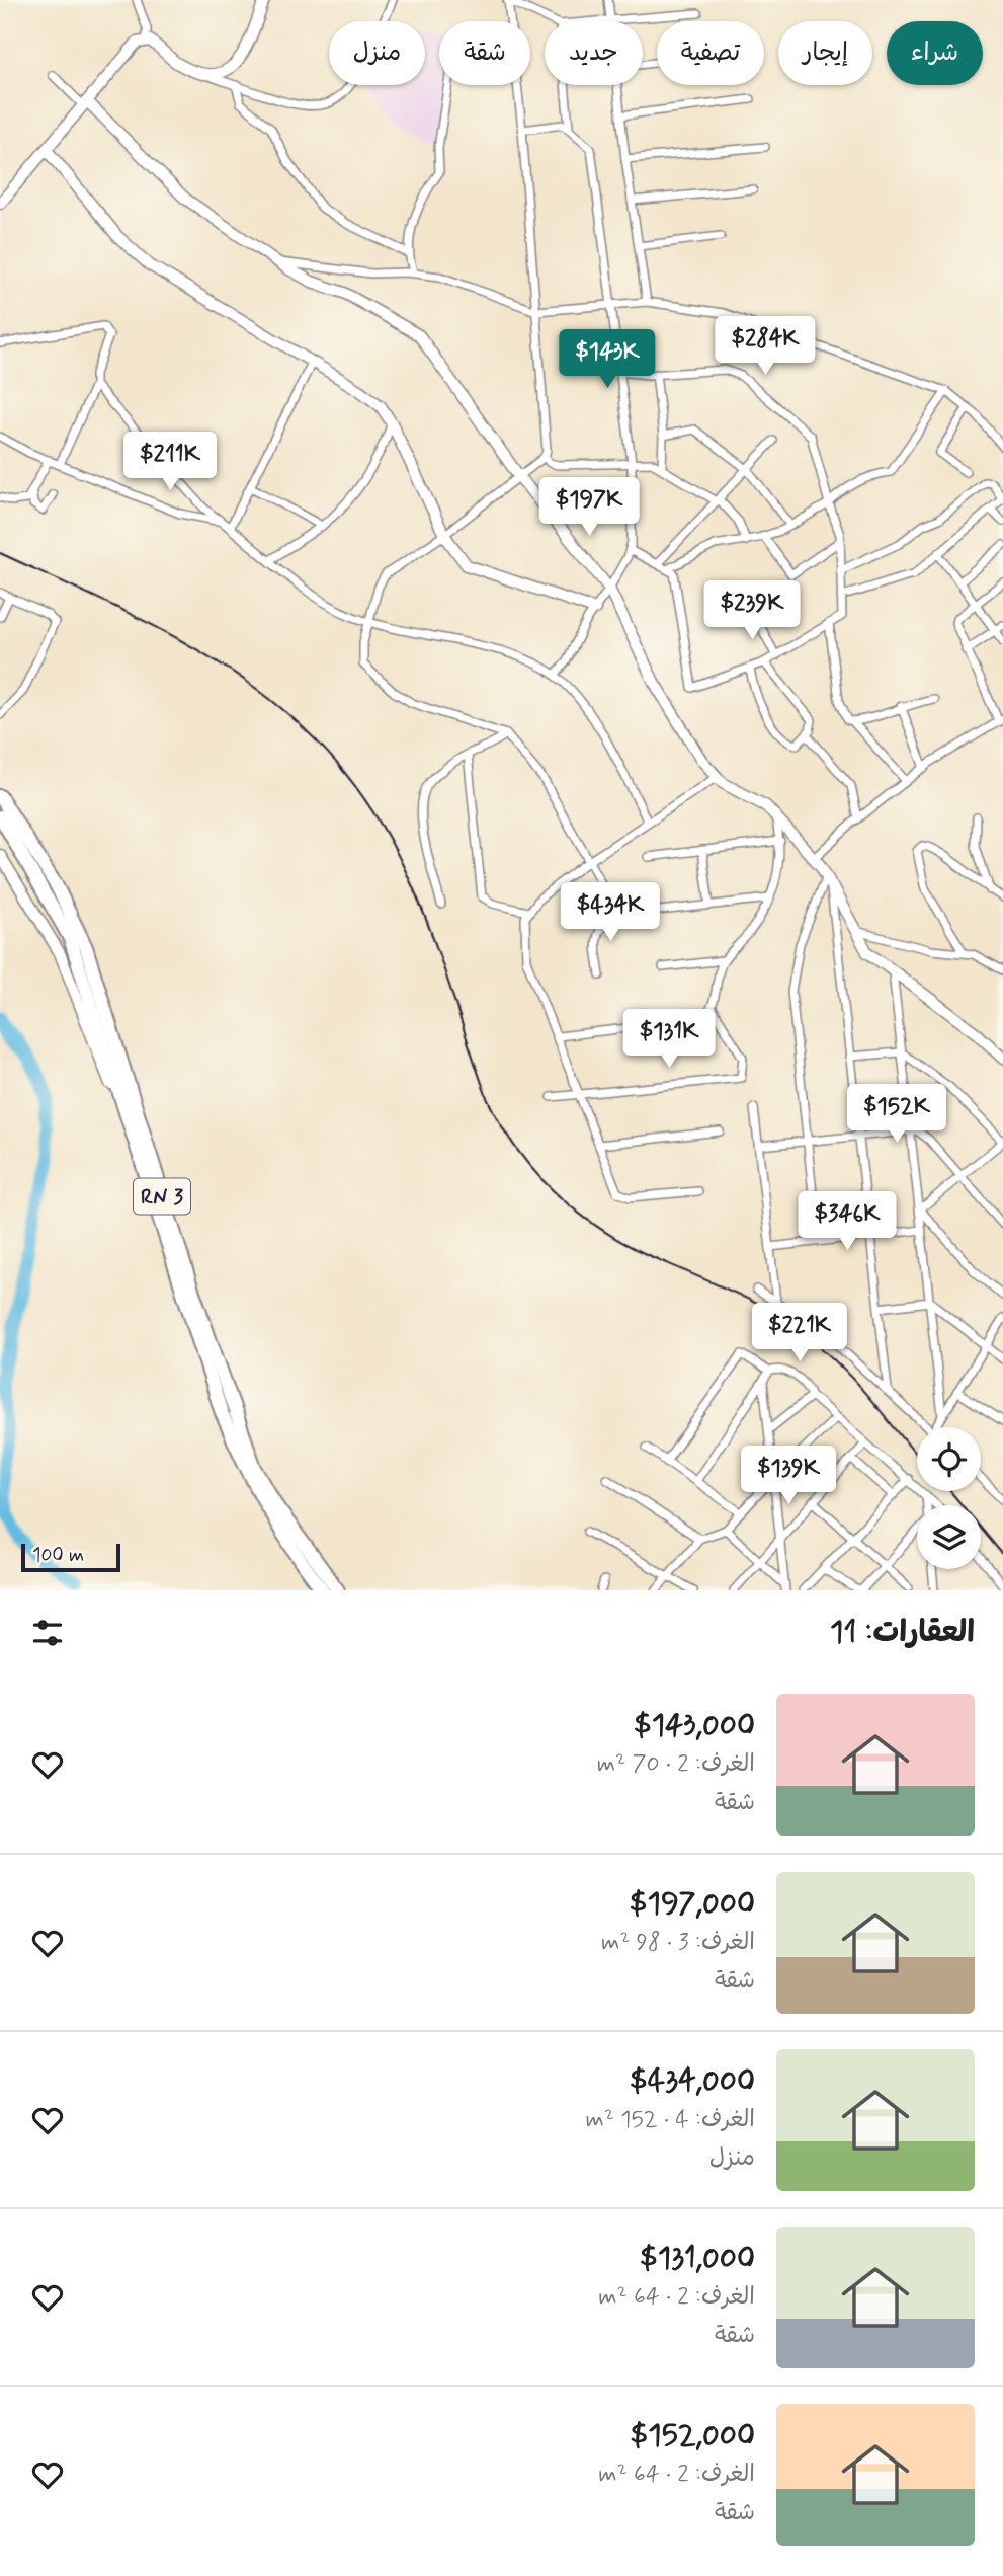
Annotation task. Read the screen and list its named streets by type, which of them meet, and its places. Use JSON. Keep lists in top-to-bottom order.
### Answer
{
  "streets": {
    "highway": ["RN 3"]
  },
  "scale_bar": "100 m",
  "page": {
    "chip": [
      "شراء",
      "إيجار",
      "تصفية",
      "جديد",
      "شقة",
      "منزل"
    ],
    "price": [
      "$284K",
      "$143K",
      "$211K",
      "$197K",
      "$239K",
      "$434K",
      "$131K",
      "$152K",
      "$346K",
      "$221K",
      "$139K"
    ],
    "scale": "100 m",
    "heading": "العقارات: 11",
    "list": [
      {
        "name": "$143,000",
        "note": "الغرف: 2 · 70 m² · شقة"
      },
      {
        "name": "$197,000",
        "note": "الغرف: 3 · 98 m² · شقة"
      },
      {
        "name": "$434,000",
        "note": "الغرف: 4 · 152 m² · منزل"
      },
      {
        "name": "$131,000",
        "note": "الغرف: 2 · 64 m² · شقة"
      },
      {
        "name": "$152,000",
        "note": "الغرف: 2 · 64 m² · شقة"
      }
    ]
  }
}
